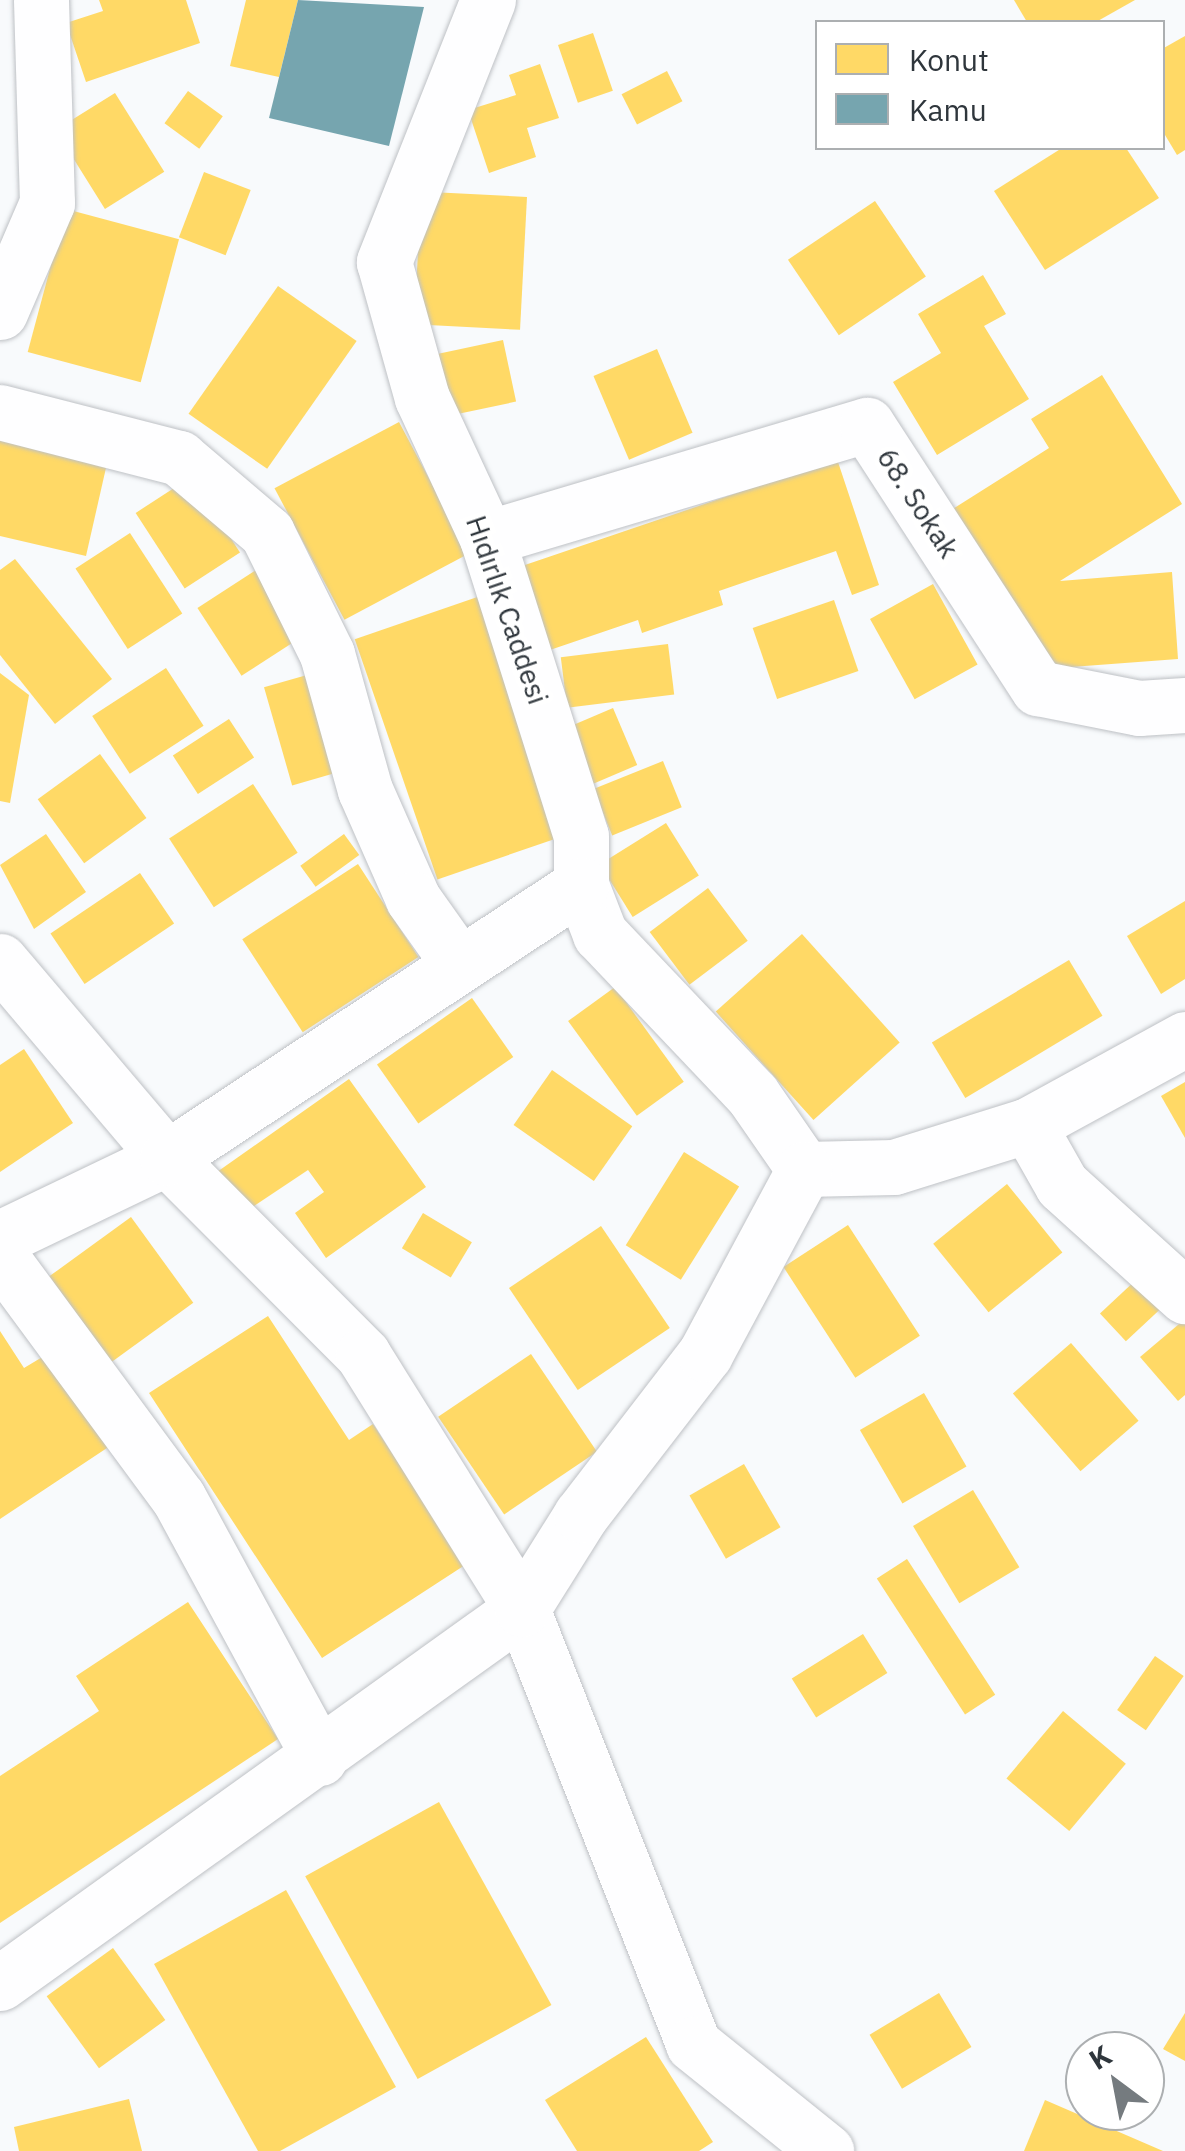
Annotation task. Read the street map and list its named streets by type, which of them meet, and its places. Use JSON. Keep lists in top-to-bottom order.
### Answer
{
  "streets": {
    "street": ["68. Sokak", "Hıdırlık Caddesi"]
  },
  "crossings": [
    ["68. Sokak", "Hıdırlık Caddesi"]
  ],
  "legend": ["Konut", "Kamu"],
  "north": "top left"
}
